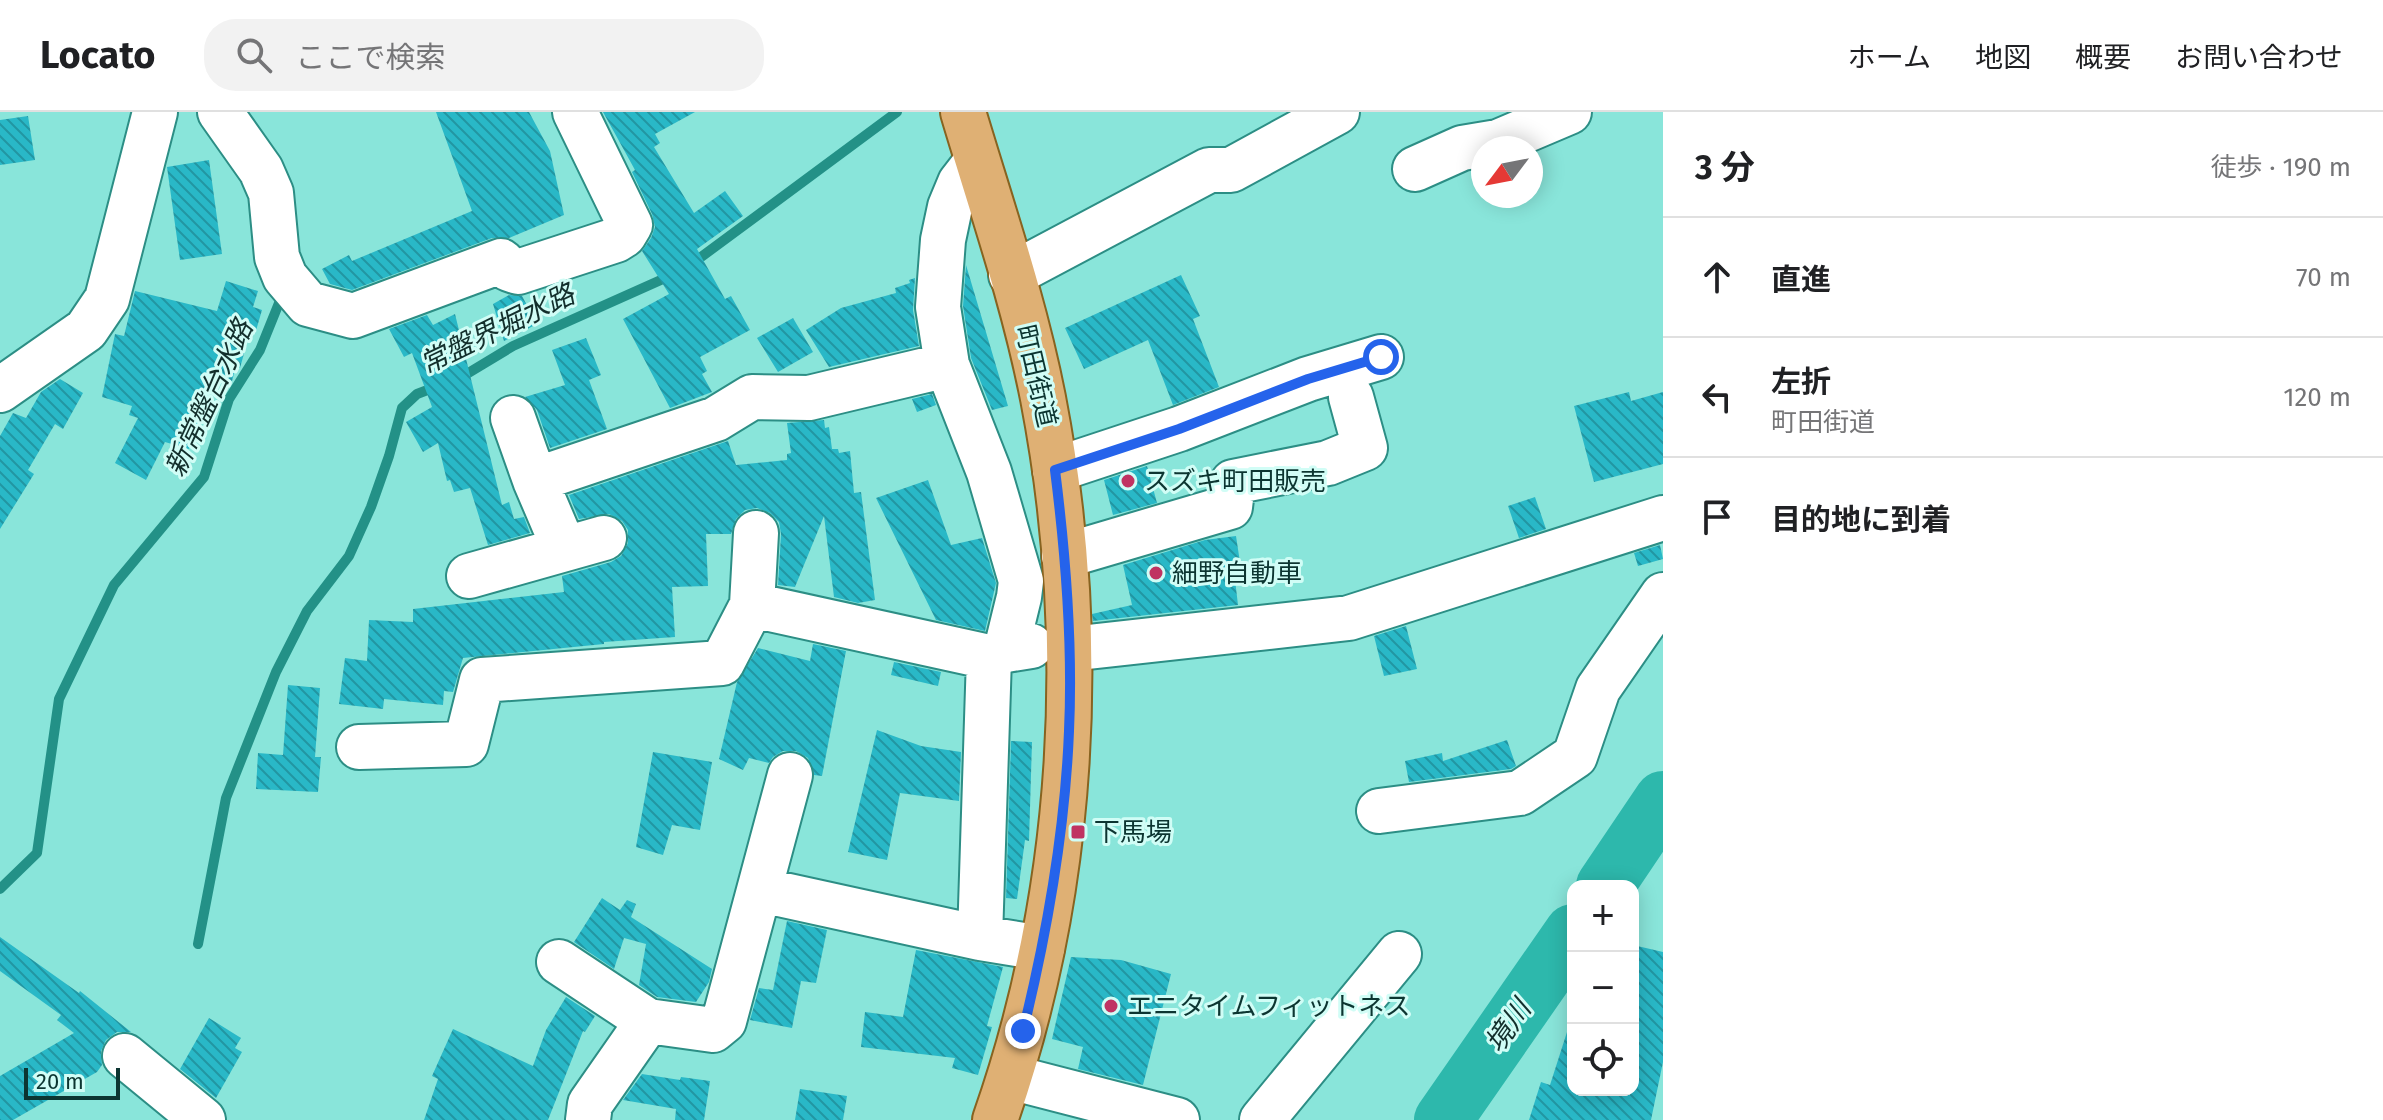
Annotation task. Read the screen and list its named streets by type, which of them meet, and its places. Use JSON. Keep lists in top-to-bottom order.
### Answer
{
  "streets": {
    "main road": ["町田街道"]
  },
  "water": ["常盤界堀水路", "新常盤台水路", "境川"],
  "places": {
    "other": ["スズキ町田販売", "細野自動車", "エニタイムフィットネス"],
    "transit": ["下馬場"]
  },
  "scale_bar": "20 m",
  "north": "bottom left",
  "page": {
    "header": "Locato",
    "search": "ここで検索",
    "nav": [
      "ホーム",
      "地図",
      "概要",
      "お問い合わせ"
    ],
    "heading": ["3 分", "徒歩 · 190 m"],
    "list": [
      ["直進", "70 m"],
      ["左折", "町田街道", "120 m"],
      "目的地に到着"
    ],
    "map_buttons": ["+", "−"],
    "scale": "20 m"
  }
}
